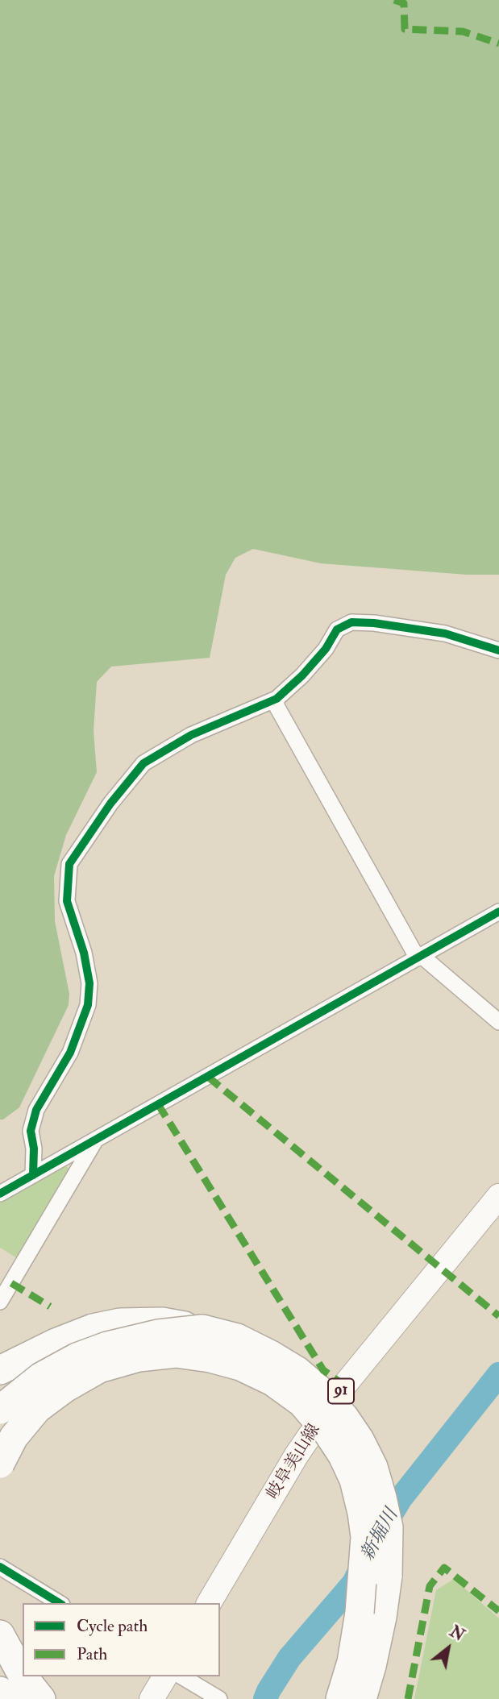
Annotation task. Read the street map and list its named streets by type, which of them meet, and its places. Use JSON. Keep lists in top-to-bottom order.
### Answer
{
  "streets": {
    "main road": ["91", "岐阜美山線"]
  },
  "water": ["新堀川"],
  "legend": ["Cycle path", "Path"],
  "north": "top right"
}
